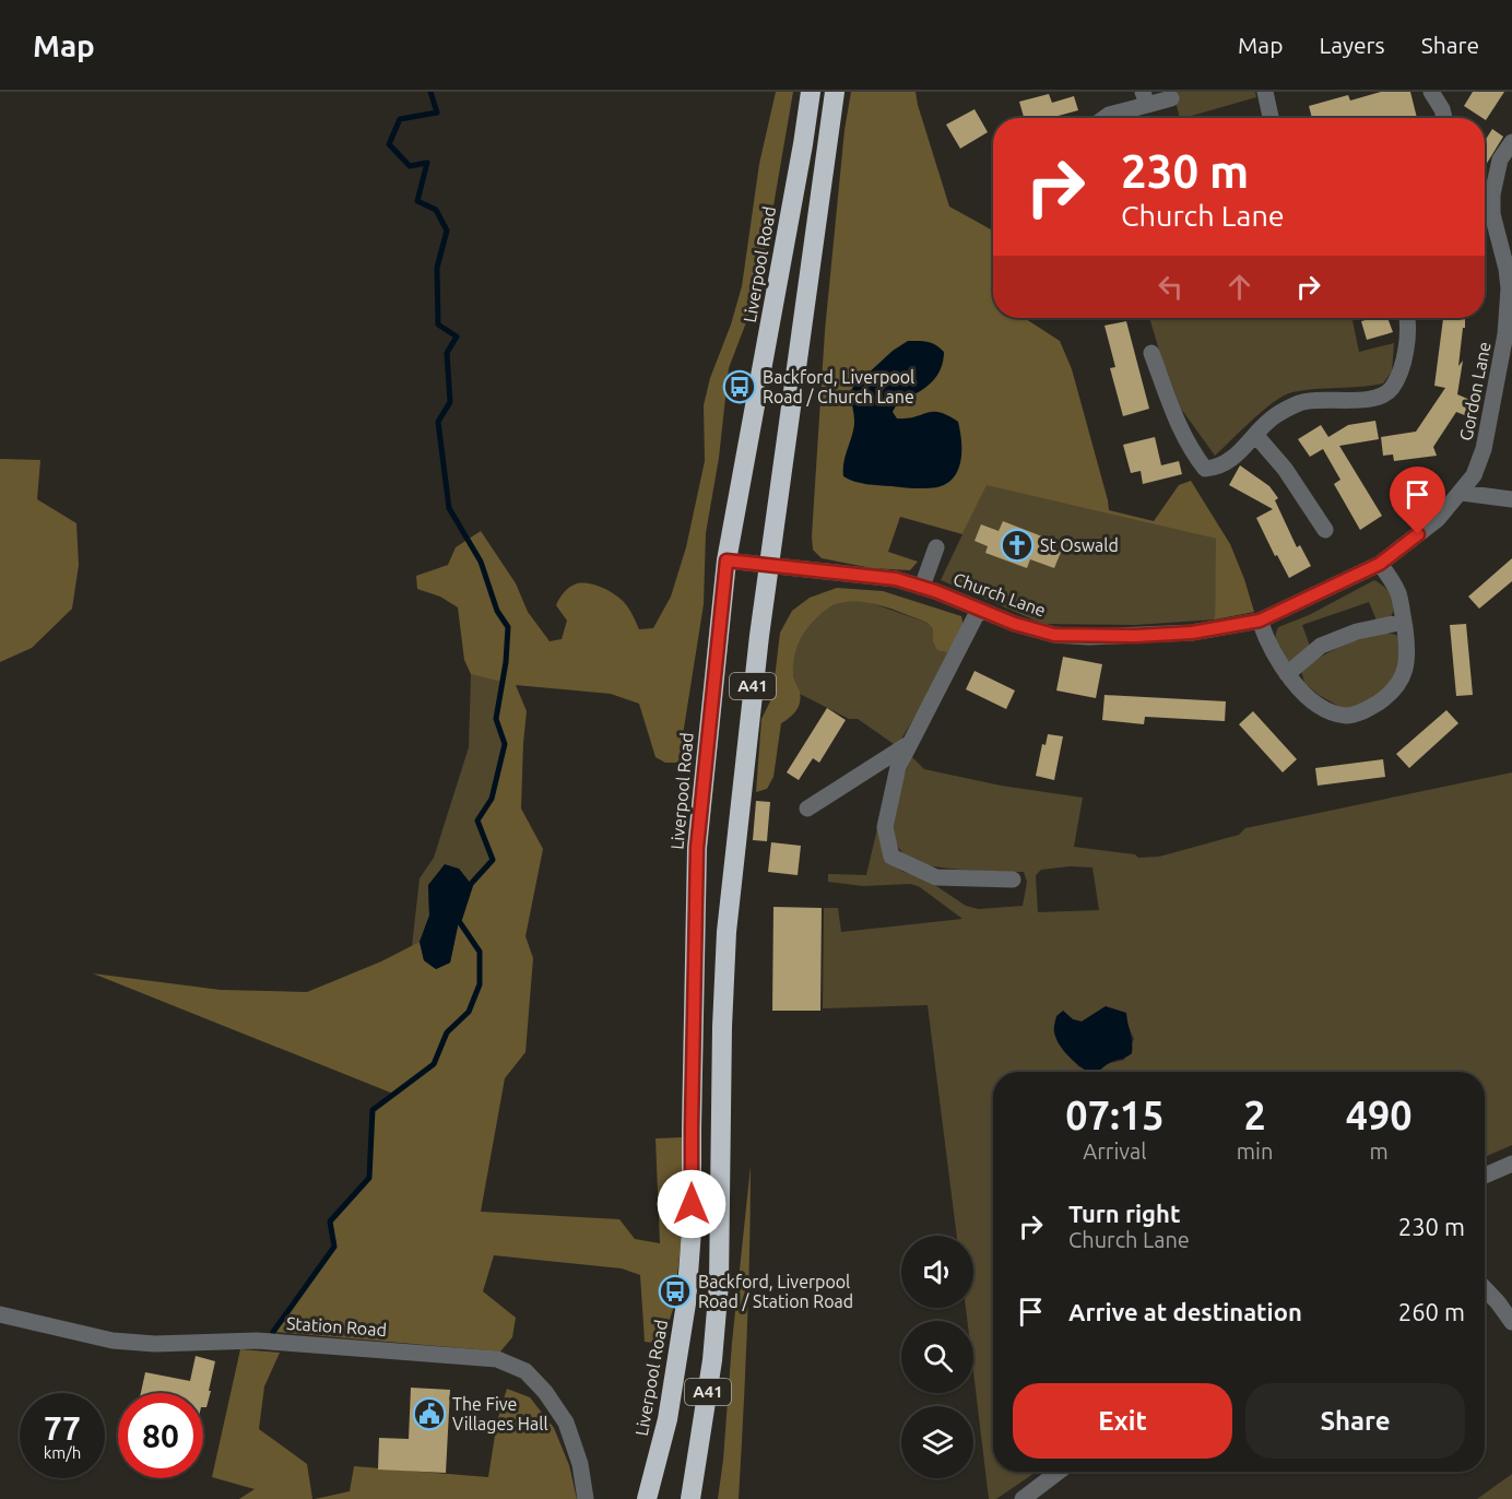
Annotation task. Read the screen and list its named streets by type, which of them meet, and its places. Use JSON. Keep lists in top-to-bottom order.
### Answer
{
  "streets": {
    "highway": ["Liverpool Road", "A41"],
    "street": ["Gordon Lane", "Church Lane", "Station Road"]
  },
  "crossings": [
    ["Liverpool Road", "Church Lane"],
    ["Gordon Lane", "Church Lane"],
    ["Church Lane", "A41"]
  ],
  "places": {
    "bus stop": ["Backford, Liverpool Road / Church Lane", "Backford, Liverpool Road / Station Road"],
    "church": ["St Oswald"],
    "public building": ["The Five Villages Hall"]
  },
  "page": {
    "header": "Map",
    "nav": ["Map", "Layers", "Share"],
    "turn": ["230 m", "Church Lane"],
    "eta": [
      "07:15",
      "Arrival",
      "2",
      "min",
      "490",
      "m"
    ],
    "list": [
      {
        "name": "Turn right",
        "note": "Church Lane",
        "value": "230 m"
      },
      {
        "name": "Arrive at destination",
        "value": "260 m"
      }
    ],
    "buttons": ["Exit", "Share"],
    "speed": "77 km/h",
    "limit": "80"
  }
}
